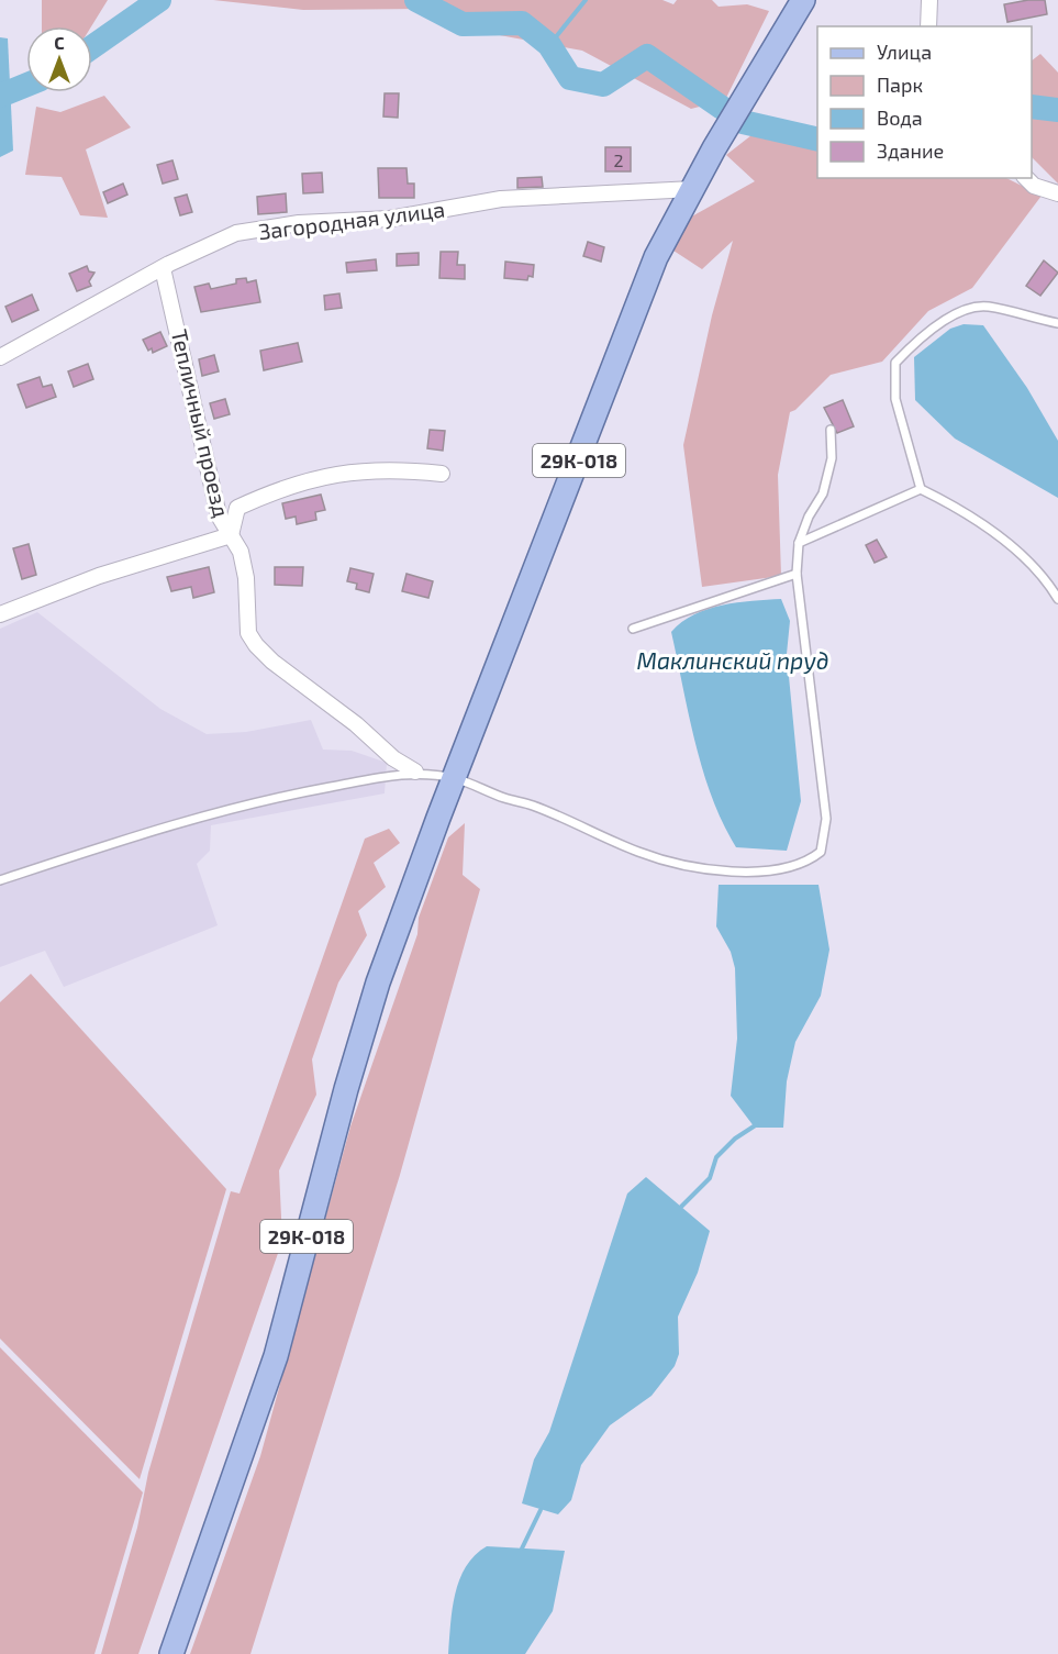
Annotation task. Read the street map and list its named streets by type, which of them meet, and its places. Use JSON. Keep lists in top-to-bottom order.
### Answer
{
  "streets": {
    "main road": ["29К-018"],
    "street": ["Загородная улица", "Тепличный проезд"]
  },
  "crossings": [
    ["Загородная улица", "Тепличный проезд"],
    ["Загородная улица", "29К-018"]
  ],
  "water": ["Маклинский пруд"],
  "house_numbers": ["2"],
  "legend": [
    "Улица",
    "Парк",
    "Вода",
    "Здание"
  ],
  "north": "top"
}
